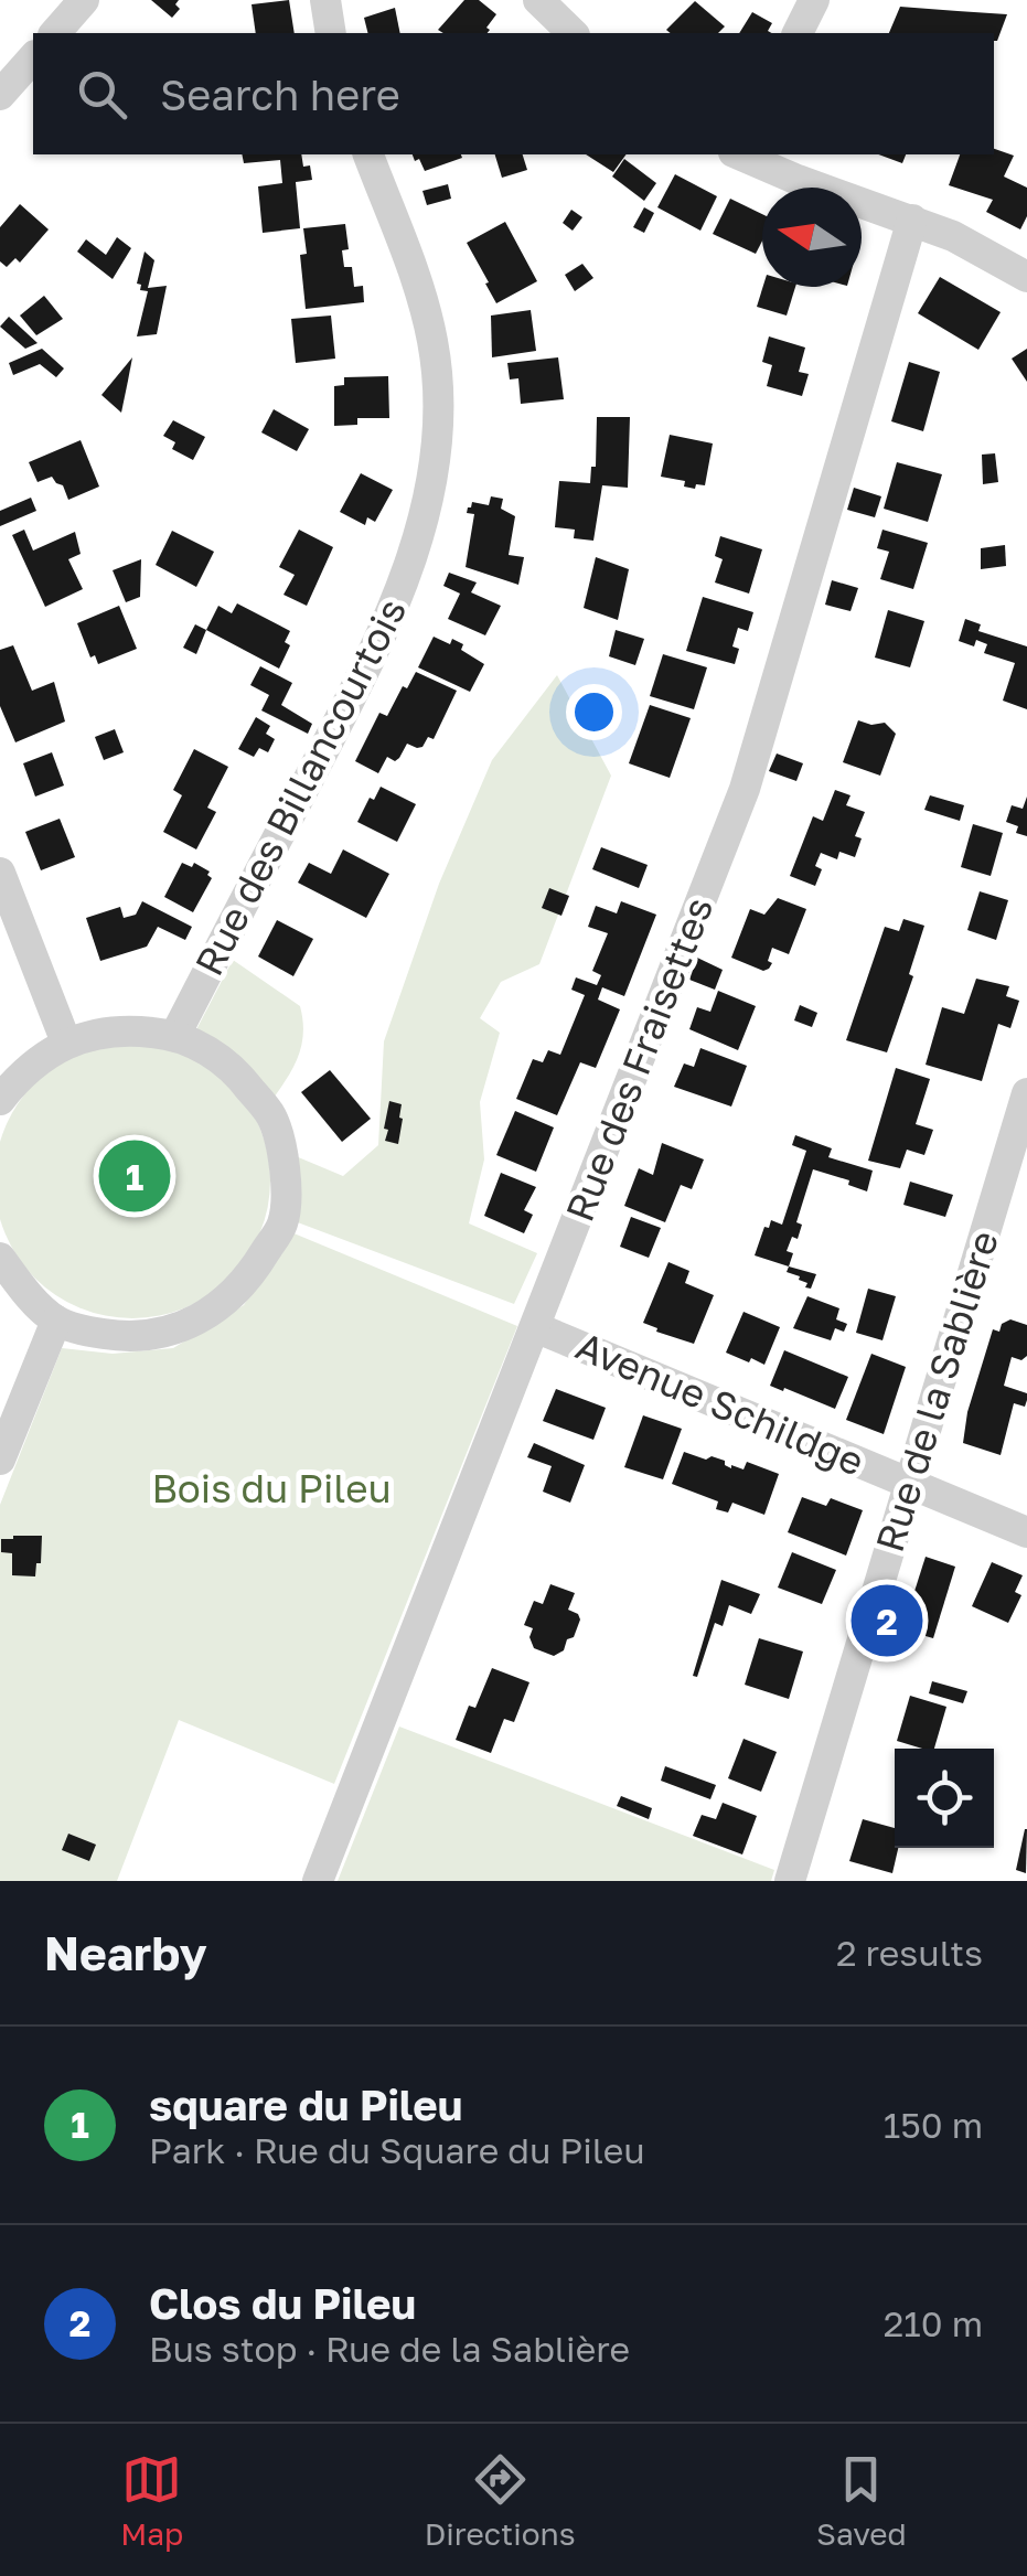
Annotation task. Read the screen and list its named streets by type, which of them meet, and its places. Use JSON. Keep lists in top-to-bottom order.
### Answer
{
  "streets": {
    "street": [
      "Rue des Billancourtois",
      "Rue des Fraisettes",
      "Rue de la Sablière",
      "Avenue Schildge"
    ]
  },
  "crossings": [
    ["Rue des Fraisettes", "Avenue Schildge"],
    ["Rue de la Sablière", "Avenue Schildge"]
  ],
  "parks": ["Bois du Pileu"],
  "north": "left",
  "page": {
    "search": "Search here",
    "pins": ["1", "2"],
    "heading": ["Nearby", "2 results"],
    "list": [
      {
        "mark": "1",
        "name": "square du Pileu",
        "note": "Park · Rue du Square du Pileu",
        "value": "150 m"
      },
      {
        "mark": "2",
        "name": "Clos du Pileu",
        "note": "Bus stop · Rue de la Sablière",
        "value": "210 m"
      }
    ],
    "nav": ["Map", "Directions", "Saved"]
  }
}
